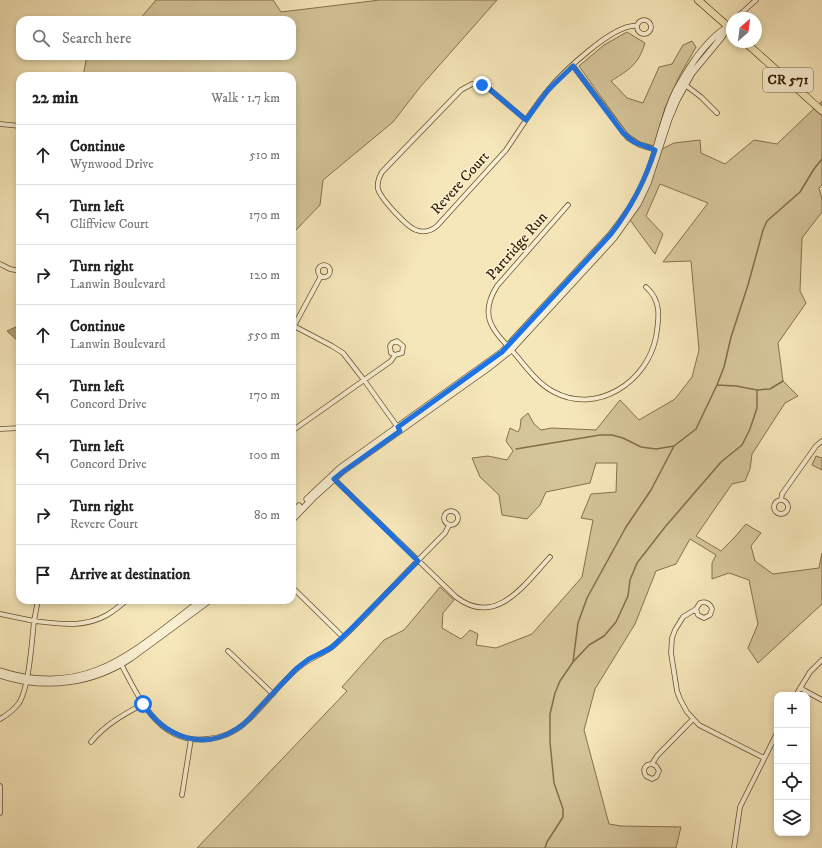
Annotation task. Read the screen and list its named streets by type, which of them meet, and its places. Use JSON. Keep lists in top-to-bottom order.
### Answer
{
  "streets": {
    "main road": ["CR 571"],
    "street": ["Revere Court", "Partridge Run"]
  },
  "north": "top right",
  "page": {
    "search": "Search here",
    "heading": ["22 min", "Walk · 1.7 km"],
    "list": [
      ["Continue", "Wynwood Drive", "510 m"],
      ["Turn left", "Cliffview Court", "170 m"],
      ["Turn right", "Lanwin Boulevard", "120 m"],
      ["Continue", "Lanwin Boulevard", "550 m"],
      ["Turn left", "Concord Drive", "170 m"],
      ["Turn left", "Concord Drive", "100 m"],
      ["Turn right", "Revere Court", "80 m"],
      "Arrive at destination"
    ],
    "map_buttons": ["+", "−"]
  }
}
